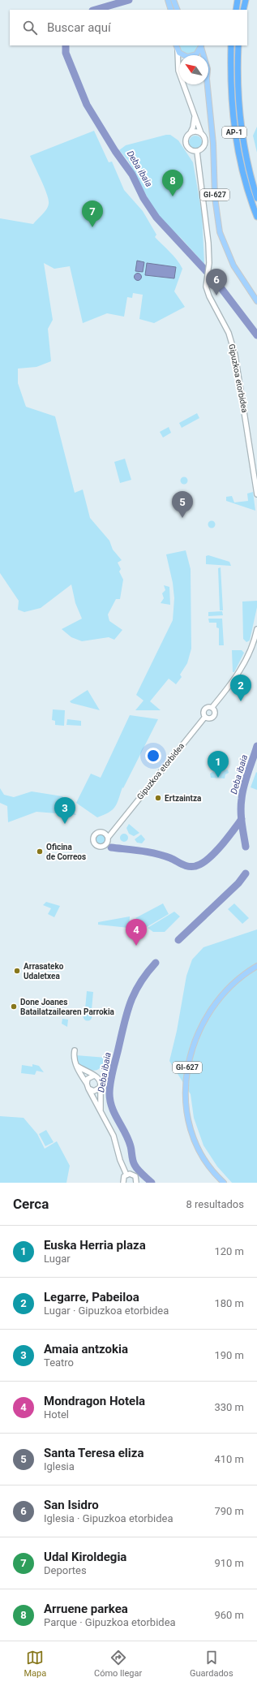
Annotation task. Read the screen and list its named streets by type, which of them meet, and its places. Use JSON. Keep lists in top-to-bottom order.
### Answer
{
  "streets": {
    "highway": ["AP-1"],
    "main road": ["GI-627"],
    "street": ["Gipuzkoa etorbidea"]
  },
  "water": ["Deba ibaia"],
  "places": [
    "Ertzaintza",
    "Oficina de Correos",
    "Arrasateko Udaletxea",
    "Done Joanes Batailatzailearen Parrokia"
  ],
  "north": "top left",
  "page": {
    "search": "Buscar aquí",
    "pins": [
      "8",
      "7",
      "6",
      "5",
      "2",
      "1",
      "3",
      "4"
    ],
    "heading": ["Cerca", "8 resultados"],
    "list": [
      {
        "mark": "1",
        "name": "Euska Herria plaza",
        "note": "Lugar",
        "value": "120 m"
      },
      {
        "mark": "2",
        "name": "Legarre, Pabeiloa",
        "note": "Lugar · Gipuzkoa etorbidea",
        "value": "180 m"
      },
      {
        "mark": "3",
        "name": "Amaia antzokia",
        "note": "Teatro",
        "value": "190 m"
      },
      {
        "mark": "4",
        "name": "Mondragon Hotela",
        "note": "Hotel",
        "value": "330 m"
      },
      {
        "mark": "5",
        "name": "Santa Teresa eliza",
        "note": "Iglesia",
        "value": "410 m"
      },
      {
        "mark": "6",
        "name": "San Isidro",
        "note": "Iglesia · Gipuzkoa etorbidea",
        "value": "790 m"
      },
      {
        "mark": "7",
        "name": "Udal Kiroldegia",
        "note": "Deportes",
        "value": "910 m"
      },
      {
        "mark": "8",
        "name": "Arruene parkea",
        "note": "Parque · Gipuzkoa etorbidea",
        "value": "960 m"
      }
    ],
    "nav": ["Mapa", "Cómo llegar", "Guardados"]
  }
}
